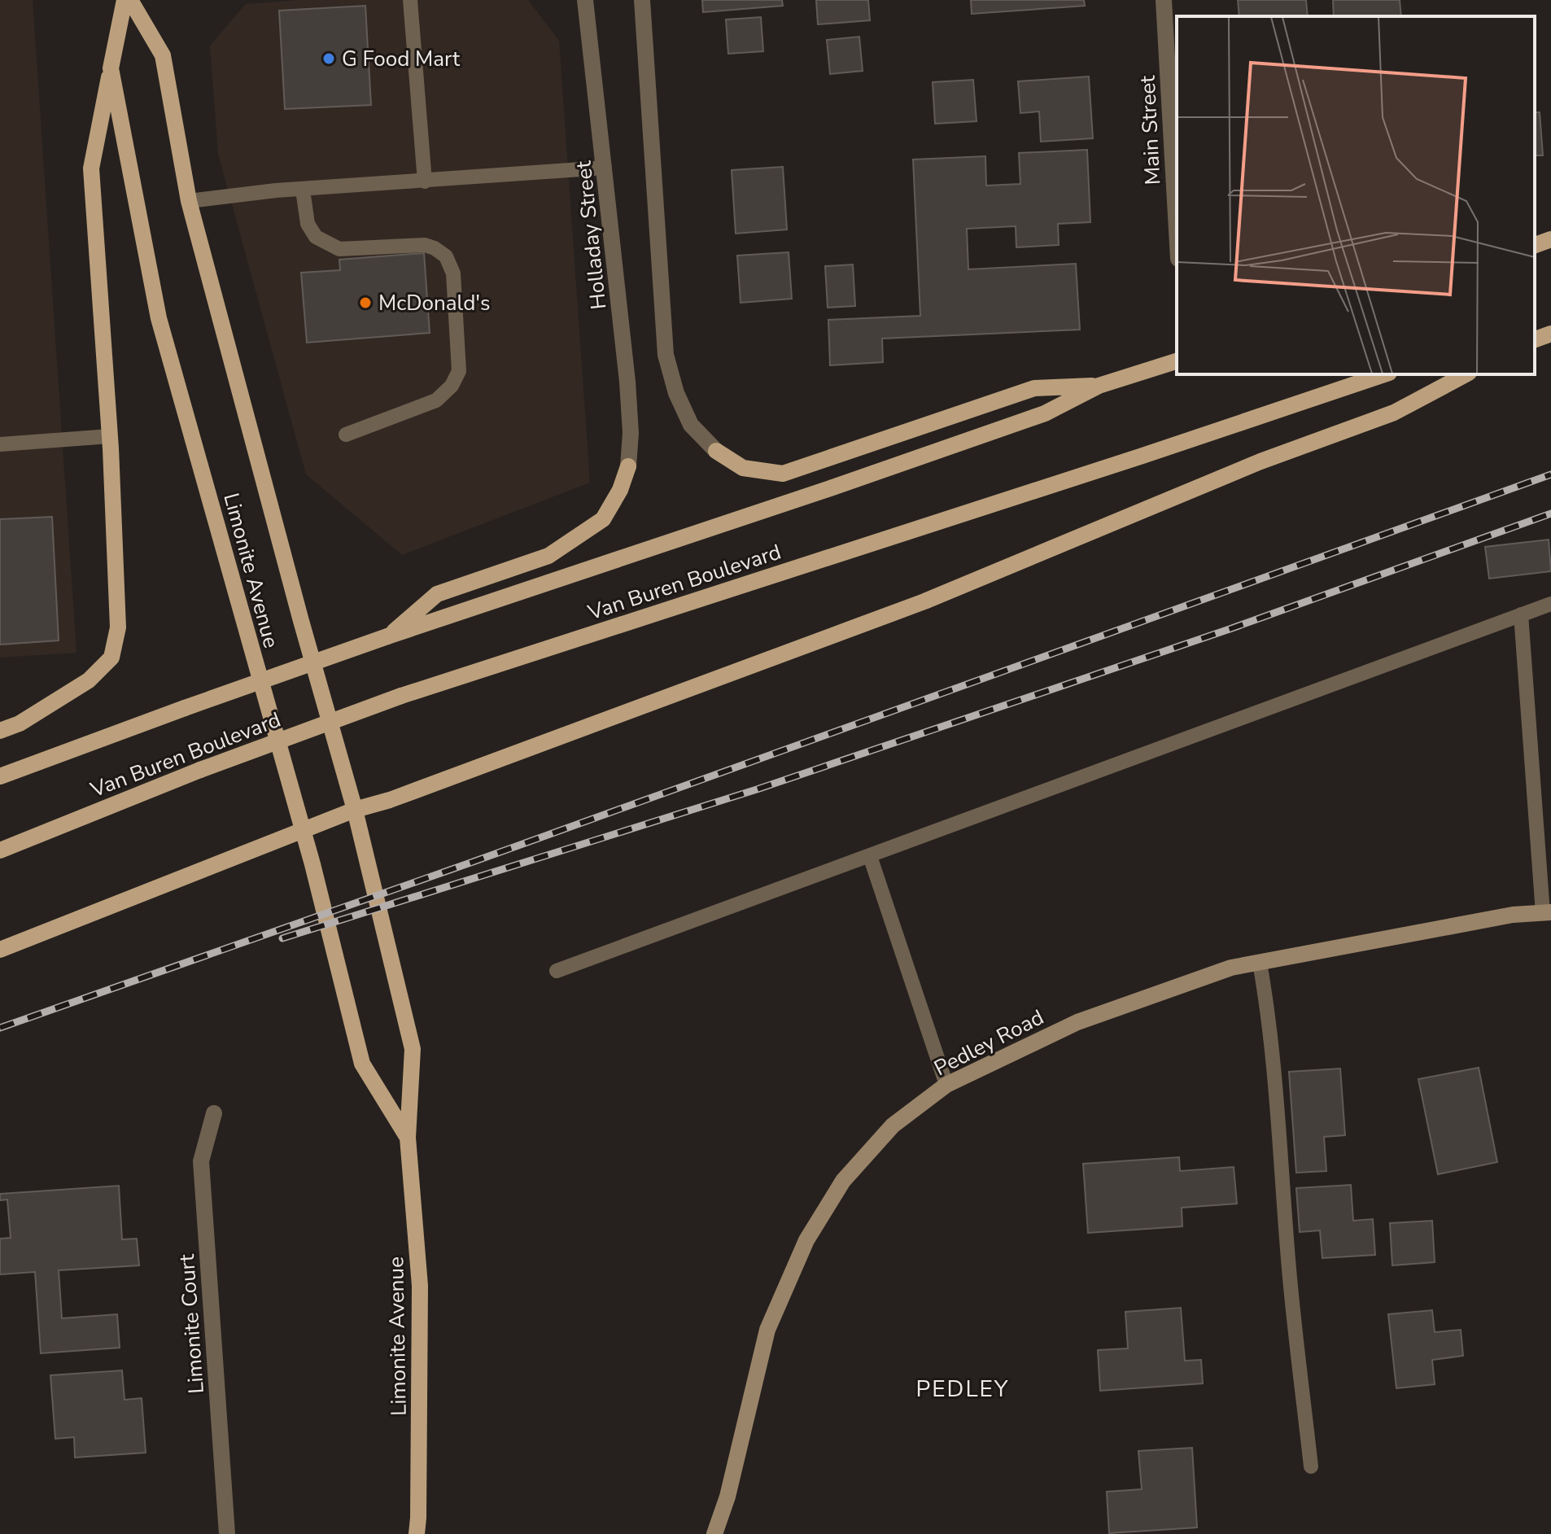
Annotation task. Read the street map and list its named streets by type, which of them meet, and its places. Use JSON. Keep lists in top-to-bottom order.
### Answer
{
  "streets": {
    "main road": ["Limonite Avenue", "Van Buren Boulevard"],
    "street": [
      "Main Street",
      "Holladay Street",
      "Pedley Road",
      "Limonite Court"
    ]
  },
  "districts": ["PEDLEY"],
  "places": ["G Food Mart", "McDonald's"]
}
